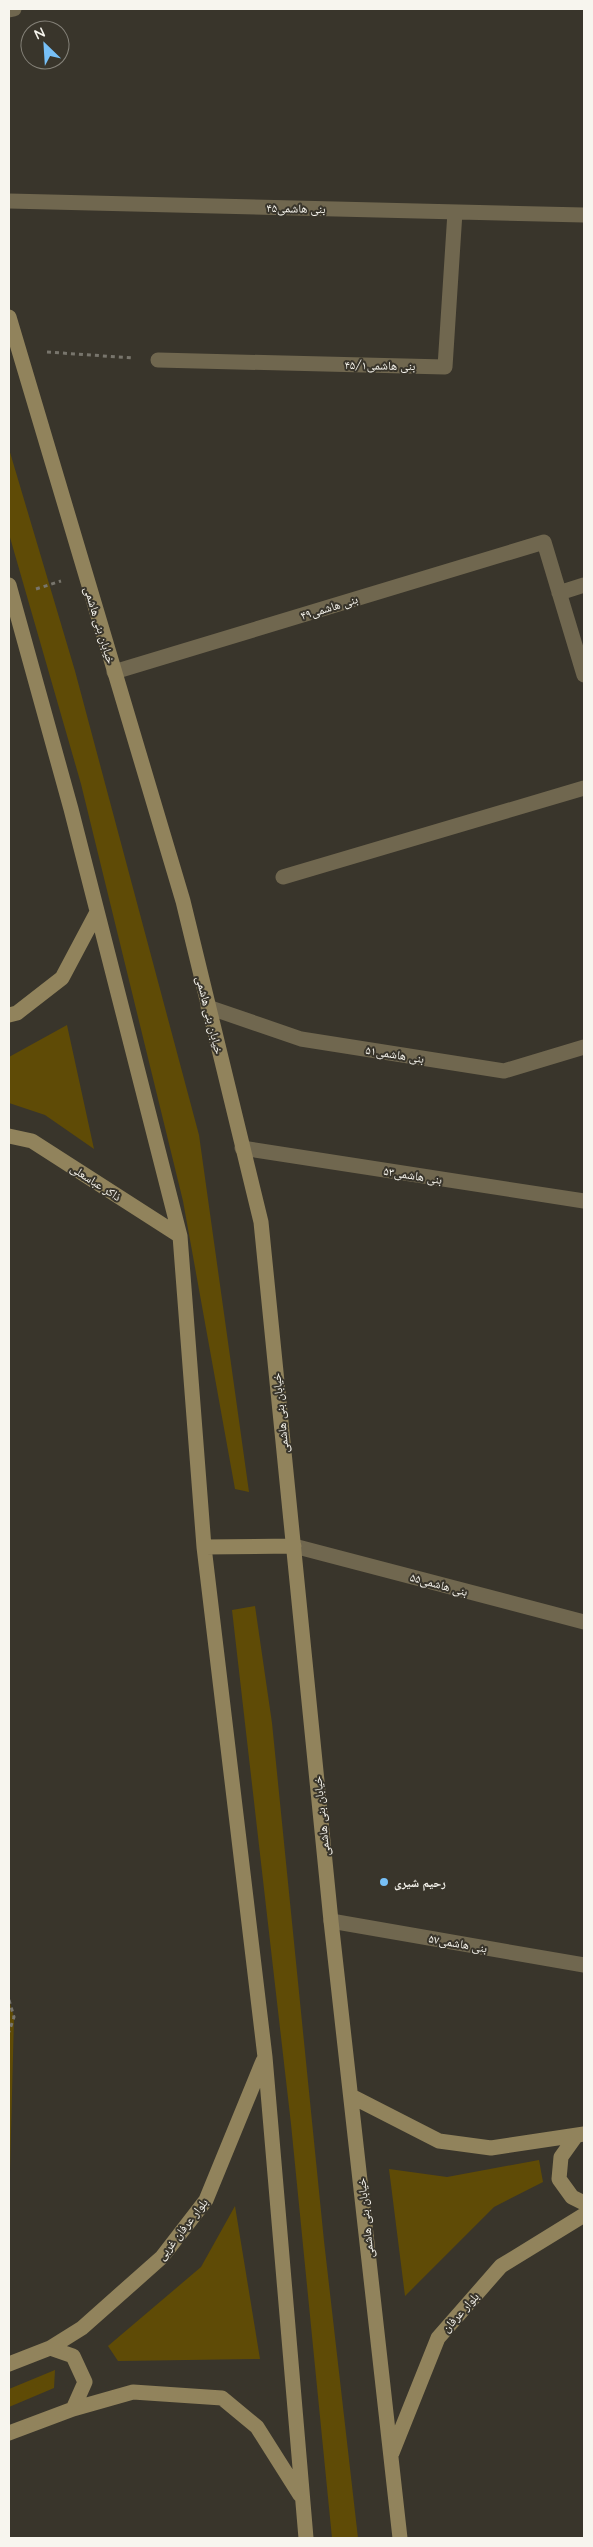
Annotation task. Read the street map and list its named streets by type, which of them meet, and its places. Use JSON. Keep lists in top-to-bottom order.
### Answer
{
  "streets": {
    "main road": [
      "خیابان بنی هاشمی",
      "ذاکر عباسعلی",
      "بلوار عرفان غربی",
      "بلوار عرفان"
    ],
    "street": [
      "بنی هاشمی۴۵",
      "۴۵/۱بنی هاشمی",
      "بنی هاشمی۴۹",
      "بنی هاشمی۵۱",
      "بنی هاشمی۵۳",
      "بنی هاشمی۵۵",
      "بنی هاشمی۵۷"
    ]
  },
  "crossings": [
    ["بنی هاشمی۴۵", "۴۵/۱بنی هاشمی"],
    ["بنی هاشمی۴۹", "خیابان بنی هاشمی"],
    ["خیابان بنی هاشمی", "بنی هاشمی۵۱"],
    ["خیابان بنی هاشمی", "بنی هاشمی۵۳"],
    ["خیابان بنی هاشمی", "بنی هاشمی۵۵"],
    ["خیابان بنی هاشمی", "بنی هاشمی۵۷"],
    ["خیابان بنی هاشمی", "بلوار عرفان"]
  ],
  "places": ["رحیم شیری"],
  "north": "top left"
}
